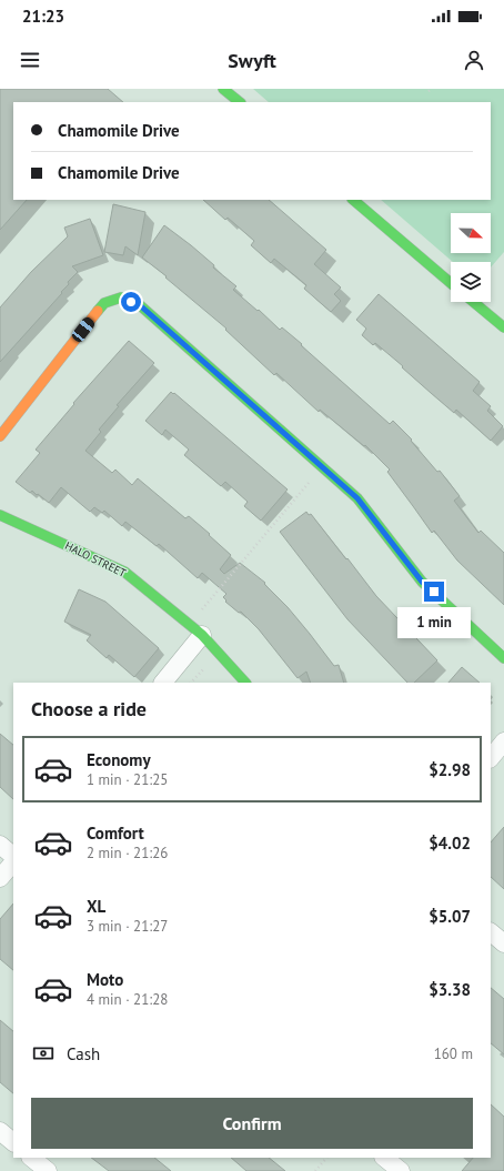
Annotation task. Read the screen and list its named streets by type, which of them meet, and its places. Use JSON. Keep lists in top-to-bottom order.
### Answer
{
  "streets": {
    "street": ["HALO STREET"]
  },
  "north": "right",
  "page": {
    "status": "21:23",
    "header": "Swyft",
    "banner": ["Chamomile Drive", "Chamomile Drive"],
    "bubble": "1 min",
    "heading": "Choose a ride",
    "list": [
      {
        "name": "Economy",
        "note": "1 min · 21:25",
        "value": "$2.98"
      },
      {
        "name": "Comfort",
        "note": "2 min · 21:26",
        "value": "$4.02"
      },
      {
        "name": "XL",
        "note": "3 min · 21:27",
        "value": "$5.07"
      },
      {
        "name": "Moto",
        "note": "4 min · 21:28",
        "value": "$3.38"
      }
    ],
    "pay": ["Cash", "160 m"],
    "buttons": "Confirm"
  }
}
